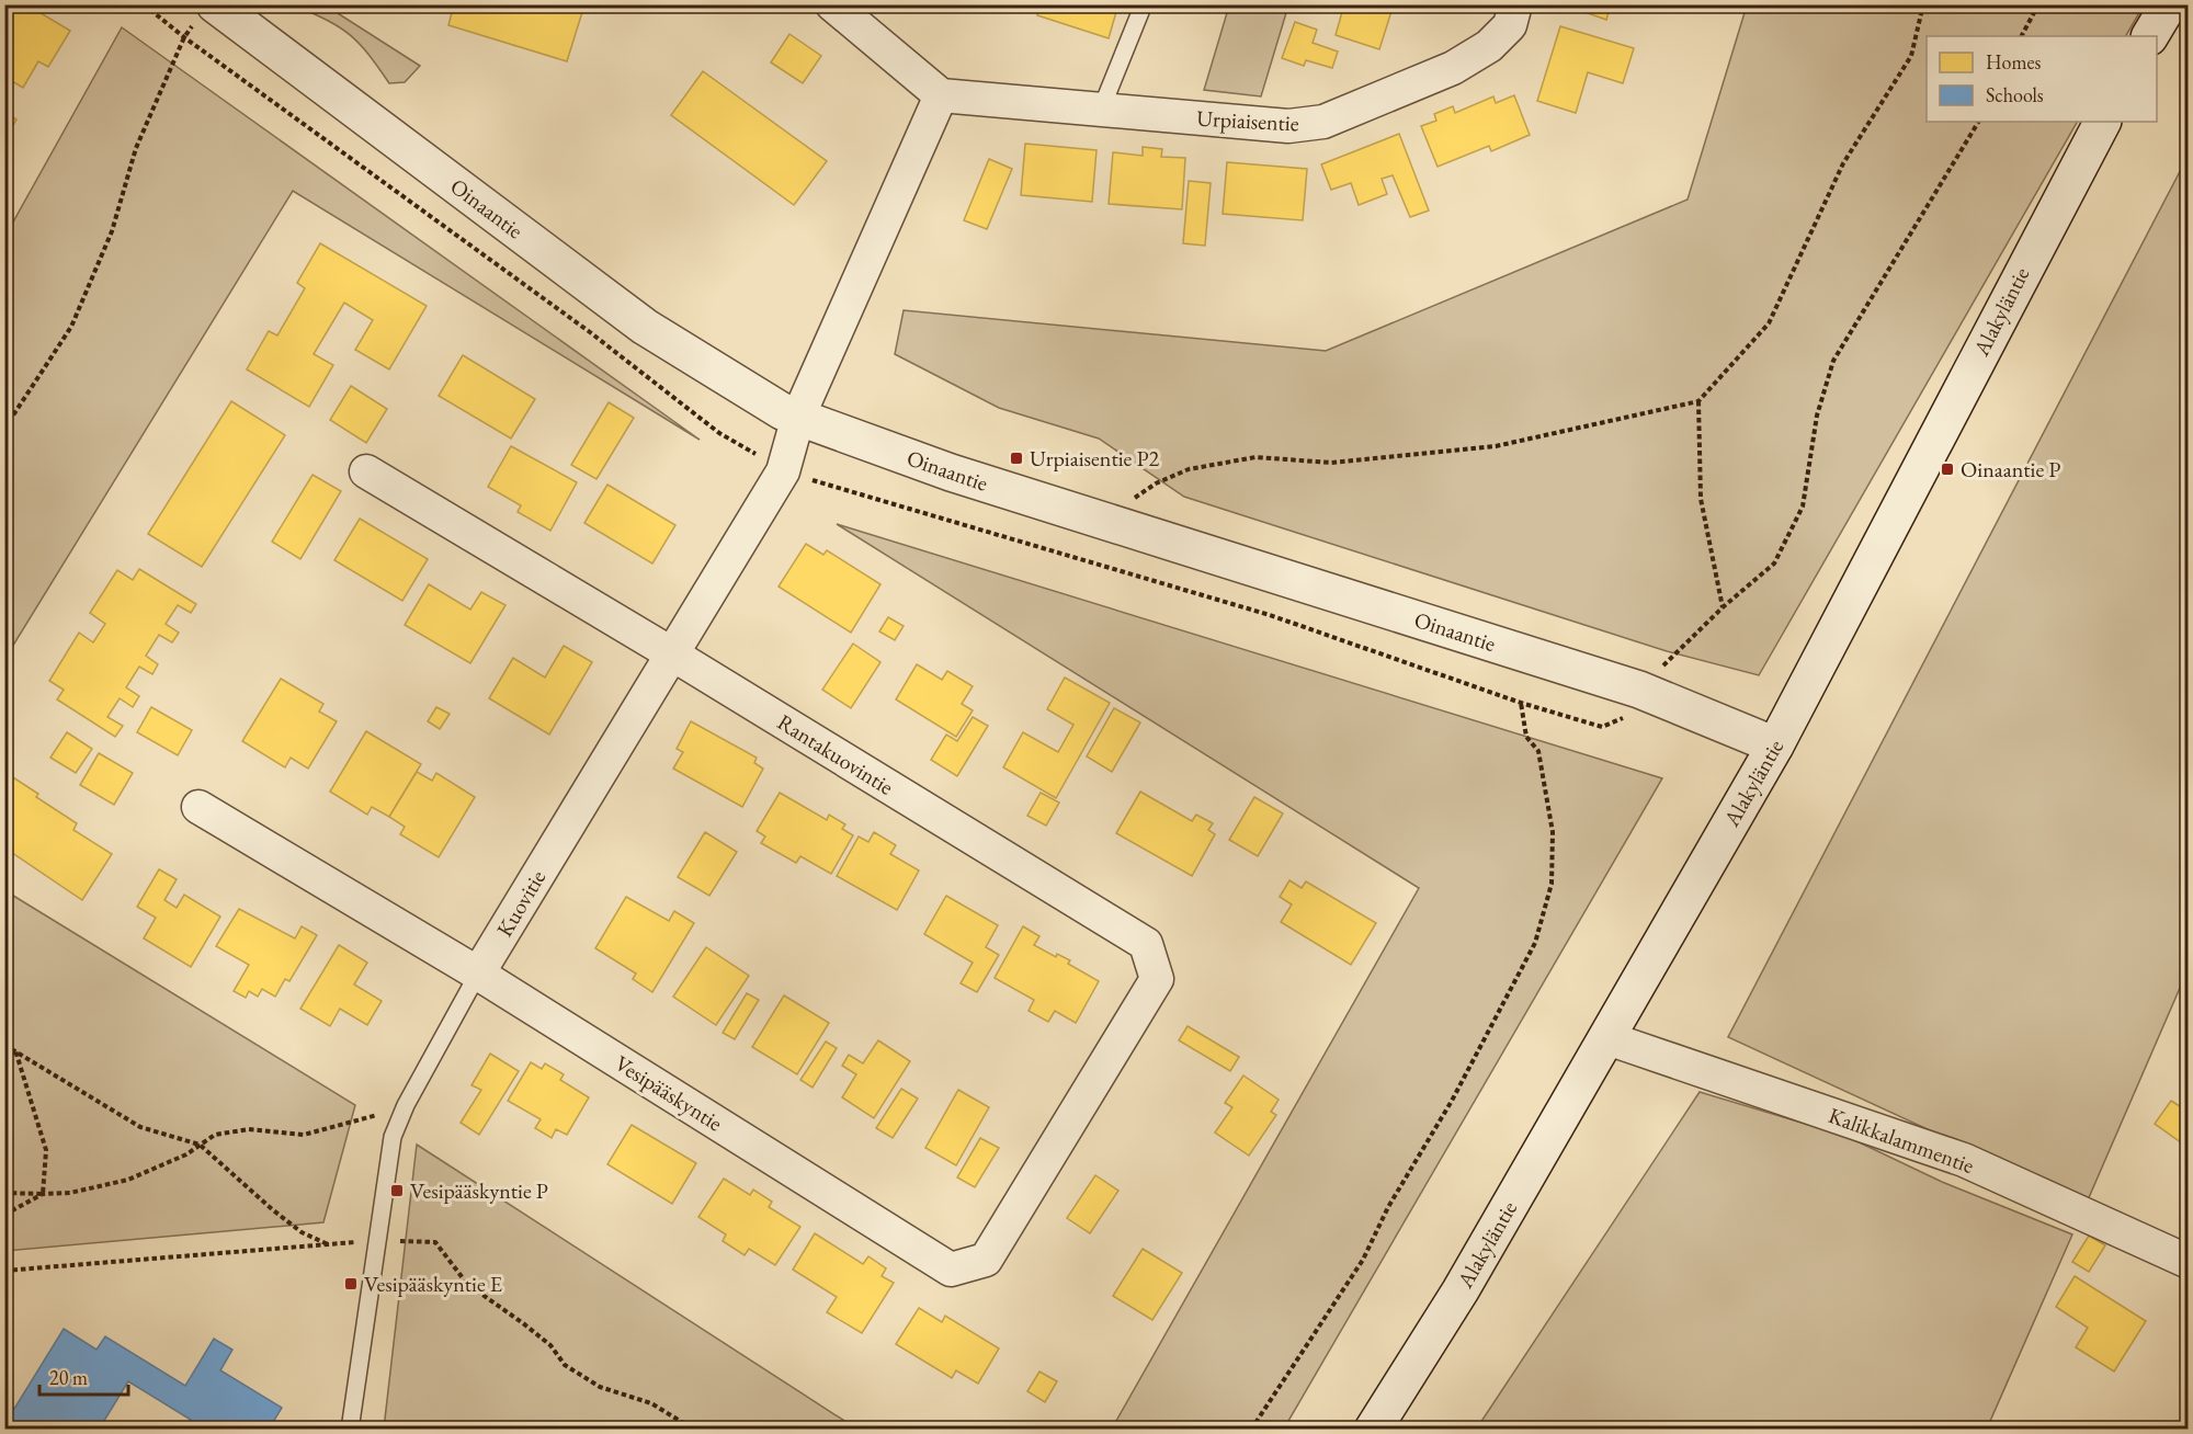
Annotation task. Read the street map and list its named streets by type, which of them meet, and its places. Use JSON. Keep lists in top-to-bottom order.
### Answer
{
  "streets": {
    "street": [
      "Urpiaisentie",
      "Oinaantie",
      "Alakyläntie",
      "Rantakuovintie",
      "Kuovitie",
      "Vesipääskyntie",
      "Kalikkalammentie"
    ]
  },
  "crossings": [
    ["Oinaantie", "Alakyläntie"],
    ["Oinaantie", "Kuovitie"],
    ["Alakyläntie", "Kalikkalammentie"],
    ["Rantakuovintie", "Kuovitie"],
    ["Rantakuovintie", "Vesipääskyntie"],
    ["Kuovitie", "Vesipääskyntie"]
  ],
  "places": {
    "transit": [
      "Urpiaisentie P2",
      "Oinaantie P",
      "Vesipääskyntie P",
      "Vesipääskyntie E"
    ]
  },
  "legend": ["Homes", "Schools"],
  "scale_bar": "20 m"
}
